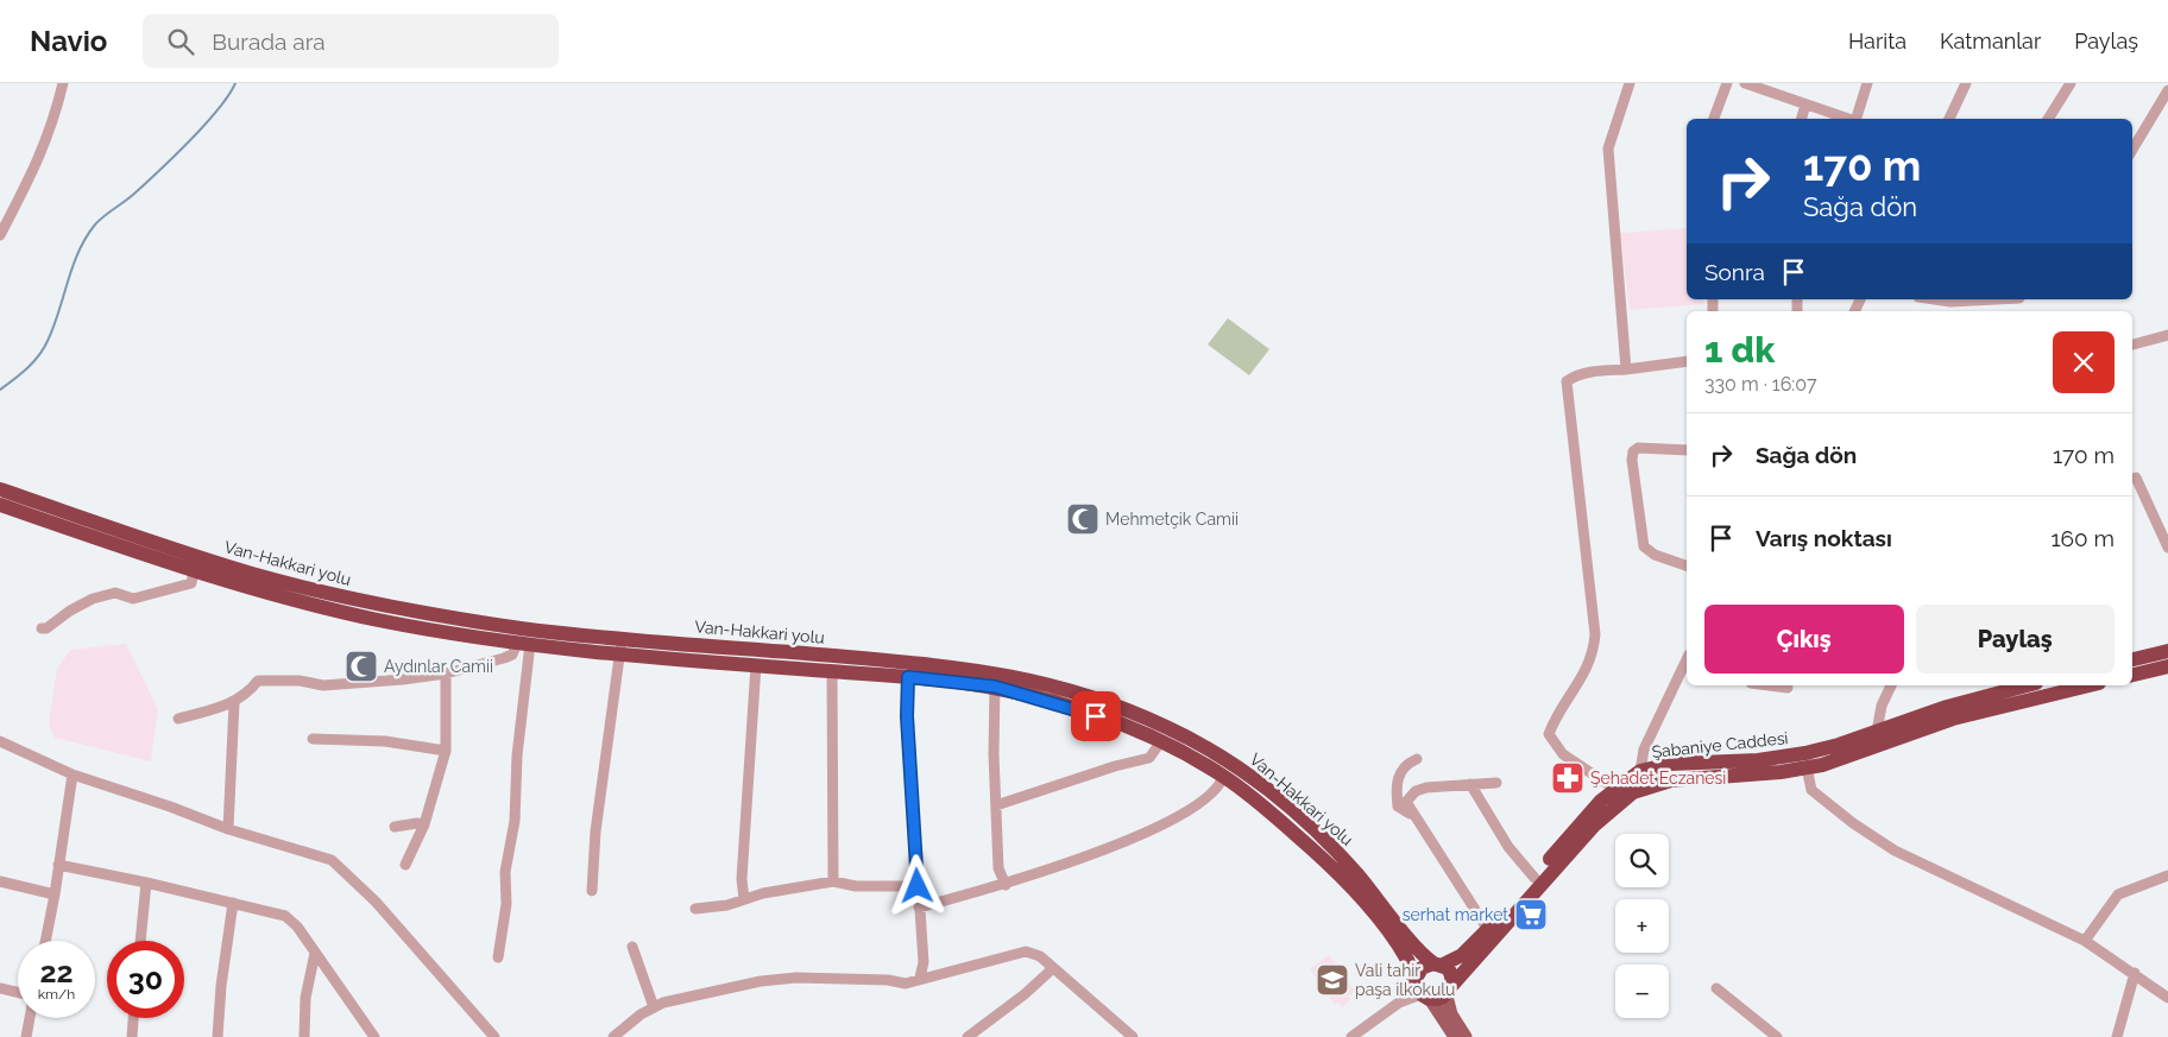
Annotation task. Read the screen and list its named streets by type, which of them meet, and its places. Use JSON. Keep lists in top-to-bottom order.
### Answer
{
  "streets": {
    "highway": ["Van-Hakkari yolu", "Şabaniye Caddesi"]
  },
  "crossings": [
    ["Van-Hakkari yolu", "Şabaniye Caddesi"]
  ],
  "places": {
    "mosque": ["Mehmetçik Camii", "Aydınlar Camii"],
    "pharmacy": ["Şehadet Eczanesi"],
    "supermarket": ["serhat market"],
    "school or university": ["Vali tahir paşa ilkokulu"]
  },
  "page": {
    "header": "Navio",
    "search": "Burada ara",
    "nav": ["Harita", "Katmanlar", "Paylaş"],
    "turn": ["170 m", "Sağa dön"],
    "then": "Sonra",
    "heading": ["1 dk", "330 m · 16:07"],
    "list": [
      {
        "name": "Sağa dön",
        "value": "170 m"
      },
      {
        "name": "Varış noktası",
        "value": "160 m"
      }
    ],
    "buttons": ["Çıkış", "Paylaş"],
    "map_buttons": ["+", "−"],
    "speed": "22 km/h",
    "limit": "30"
  }
}
